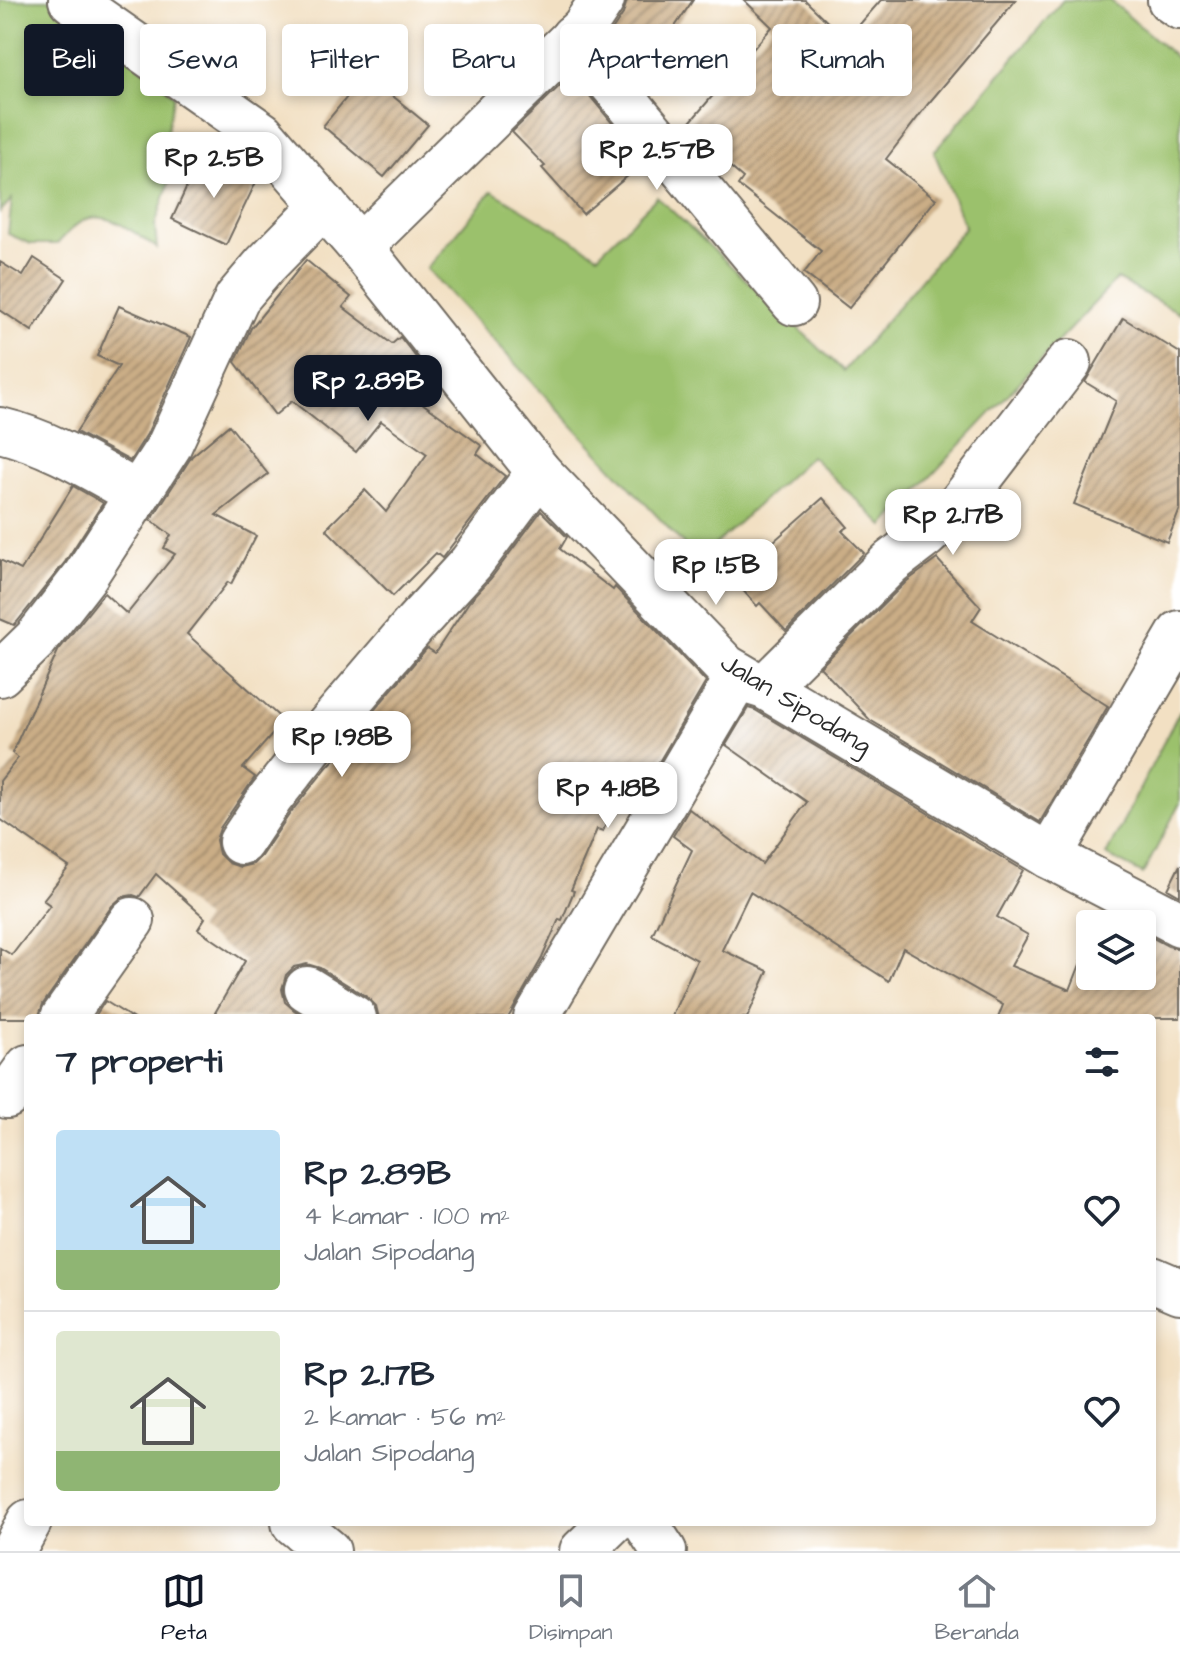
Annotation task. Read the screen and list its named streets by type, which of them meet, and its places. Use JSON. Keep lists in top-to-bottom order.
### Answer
{
  "streets": {
    "street": ["Jalan Sipodang"]
  },
  "page": {
    "chip": [
      "Beli",
      "Sewa",
      "Filter",
      "Baru",
      "Apartemen",
      "Rumah"
    ],
    "price": [
      "Rp 2.57B",
      "Rp 2.5B",
      "Rp 2.89B",
      "Rp 2.17B",
      "Rp 1.5B",
      "Rp 1.98B",
      "Rp 4.18B"
    ],
    "heading": "7 properti",
    "list": [
      {
        "name": "Rp 2.89B",
        "note": "4 kamar · 100 m² · Jalan Sipodang"
      },
      {
        "name": "Rp 2.17B",
        "note": "2 kamar · 56 m² · Jalan Sipodang"
      }
    ],
    "tabs": ["Peta", "Disimpan", "Beranda"]
  }
}
